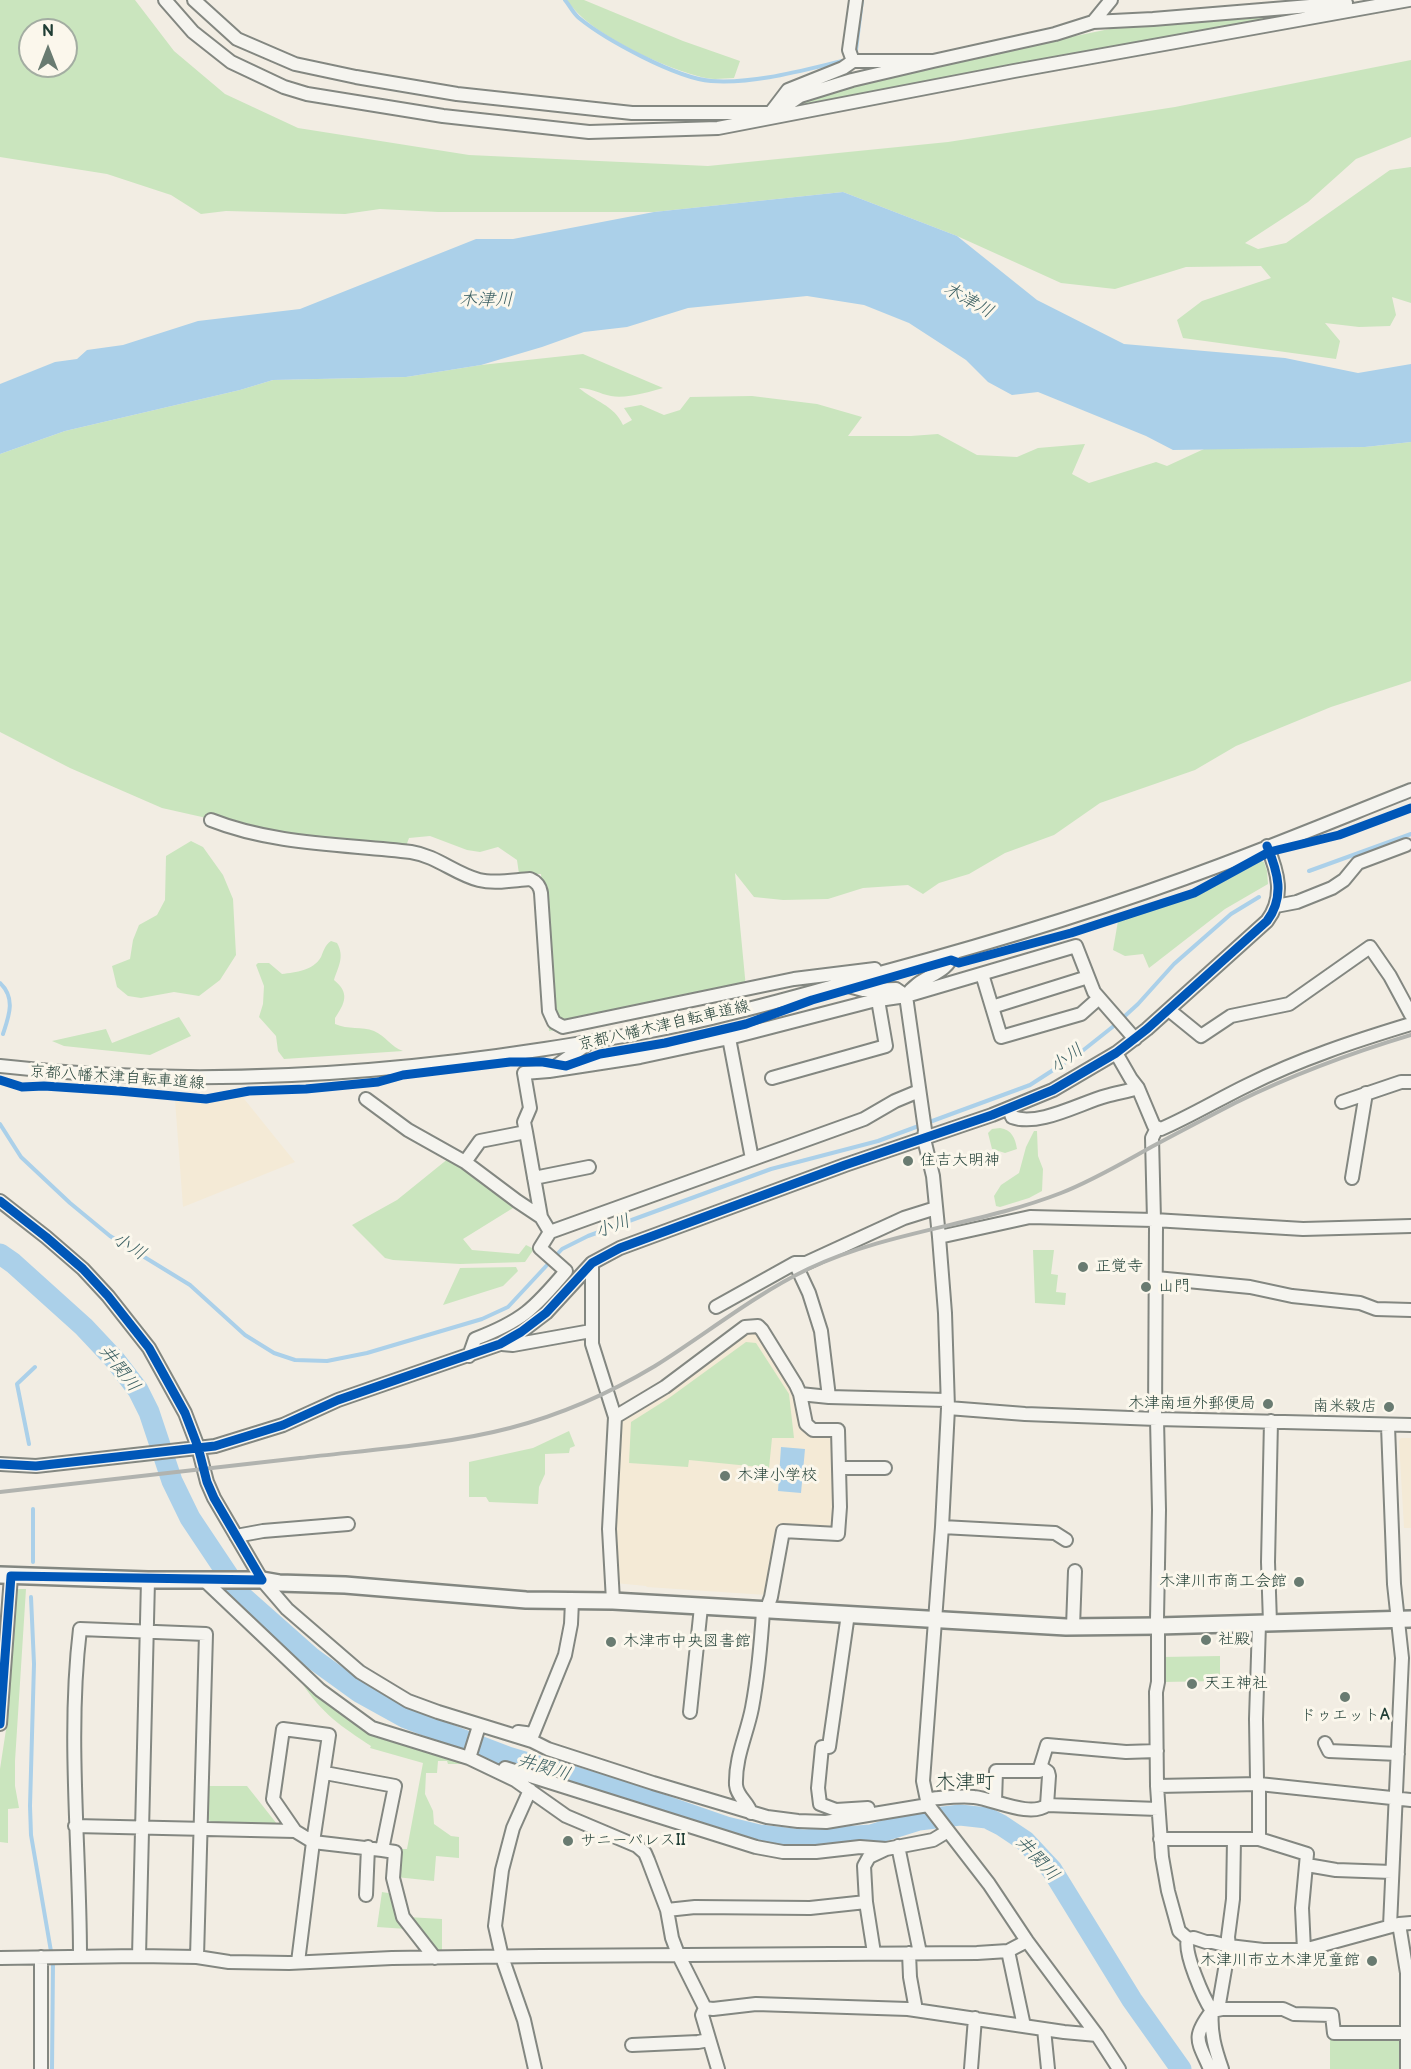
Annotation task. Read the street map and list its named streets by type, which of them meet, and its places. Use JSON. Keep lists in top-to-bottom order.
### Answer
{
  "streets": {
    "cycle path": ["京都八幡木津自転車道線"]
  },
  "districts": ["木津町"],
  "water": ["木津川", "小川", "井関川"],
  "places": [
    "住吉大明神",
    "正覚寺",
    "山門",
    "木津南垣外郵便局",
    "南米穀店",
    "木津小学校",
    "木津川市商工会館",
    "社殿",
    "木津市中央図書館",
    "天王神社",
    "ドゥエットA",
    "サニーパレスII",
    "木津川市立木津児童館"
  ],
  "north": "top"
}
